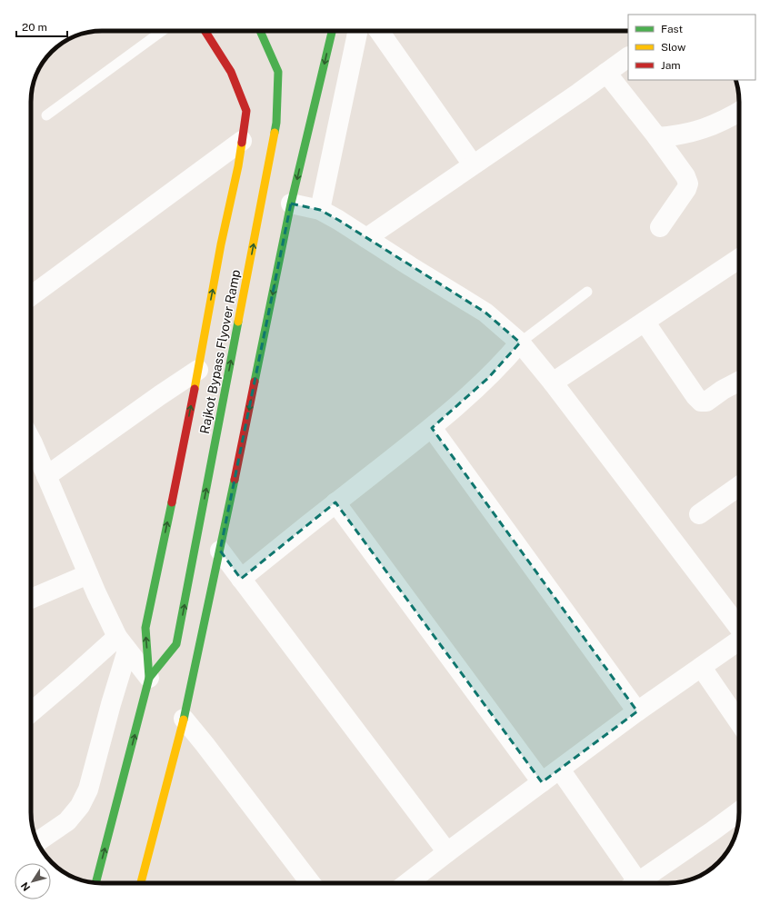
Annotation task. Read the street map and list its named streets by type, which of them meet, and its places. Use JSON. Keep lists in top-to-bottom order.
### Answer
{
  "streets": {
    "highway": ["Rajkot Bypass Flyover Ramp"]
  },
  "legend": ["Fast", "Slow", "Jam"],
  "scale_bar": "20 m",
  "north": "bottom left"
}
